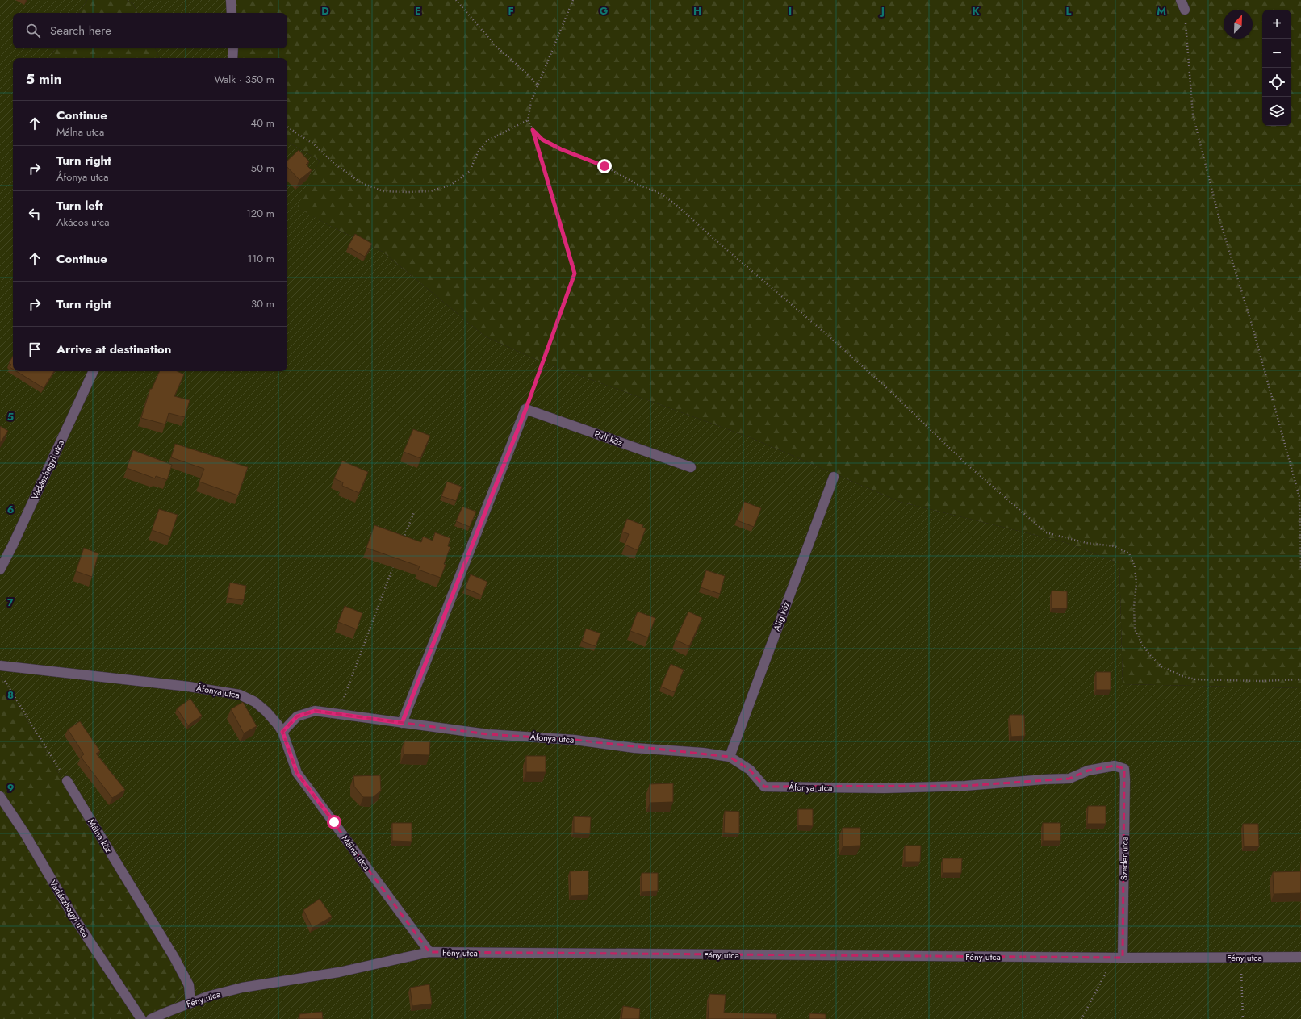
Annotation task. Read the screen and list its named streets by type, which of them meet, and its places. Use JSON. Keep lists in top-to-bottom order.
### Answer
{
  "streets": {
    "street": [
      "Puli köz",
      "Vadászhegyi utca",
      "Alig köz",
      "Áfonya utca",
      "Málna köz",
      "Málna utca",
      "Szeder utca",
      "Fény utca"
    ]
  },
  "crossings": [
    ["Alig köz", "Áfonya utca"],
    ["Áfonya utca", "Málna utca"],
    ["Áfonya utca", "Szeder utca"],
    ["Málna köz", "Fény utca"],
    ["Málna utca", "Fény utca"],
    ["Szeder utca", "Fény utca"]
  ],
  "north": "top right",
  "page": {
    "map_buttons": ["+", "−"],
    "search": "Search here",
    "heading": ["5 min", "Walk · 350 m"],
    "list": [
      ["Continue", "Málna utca", "40 m"],
      ["Turn right", "Áfonya utca", "50 m"],
      ["Turn left", "Akácos utca", "120 m"],
      ["Continue", "110 m"],
      ["Turn right", "30 m"],
      "Arrive at destination"
    ]
  },
  "grid": {
    "columns": [
      "D",
      "E",
      "F",
      "G",
      "H",
      "I",
      "J",
      "K",
      "L",
      "M"
    ],
    "rows": [
      "5",
      "6",
      "7",
      "8",
      "9"
    ]
  }
}
